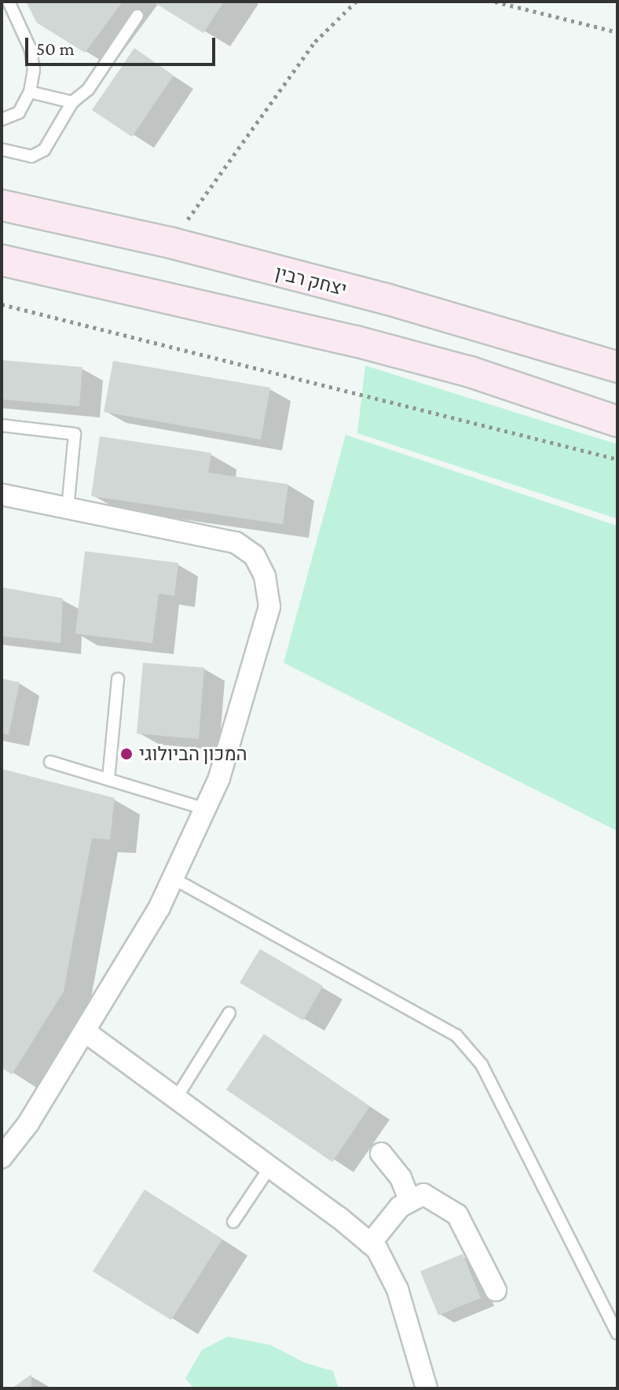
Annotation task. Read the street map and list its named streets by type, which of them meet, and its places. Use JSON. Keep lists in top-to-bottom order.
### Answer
{
  "streets": {
    "main road": ["יצחק רבין"]
  },
  "places": ["המכון הביולוגי"],
  "scale_bar": "50 m"
}
